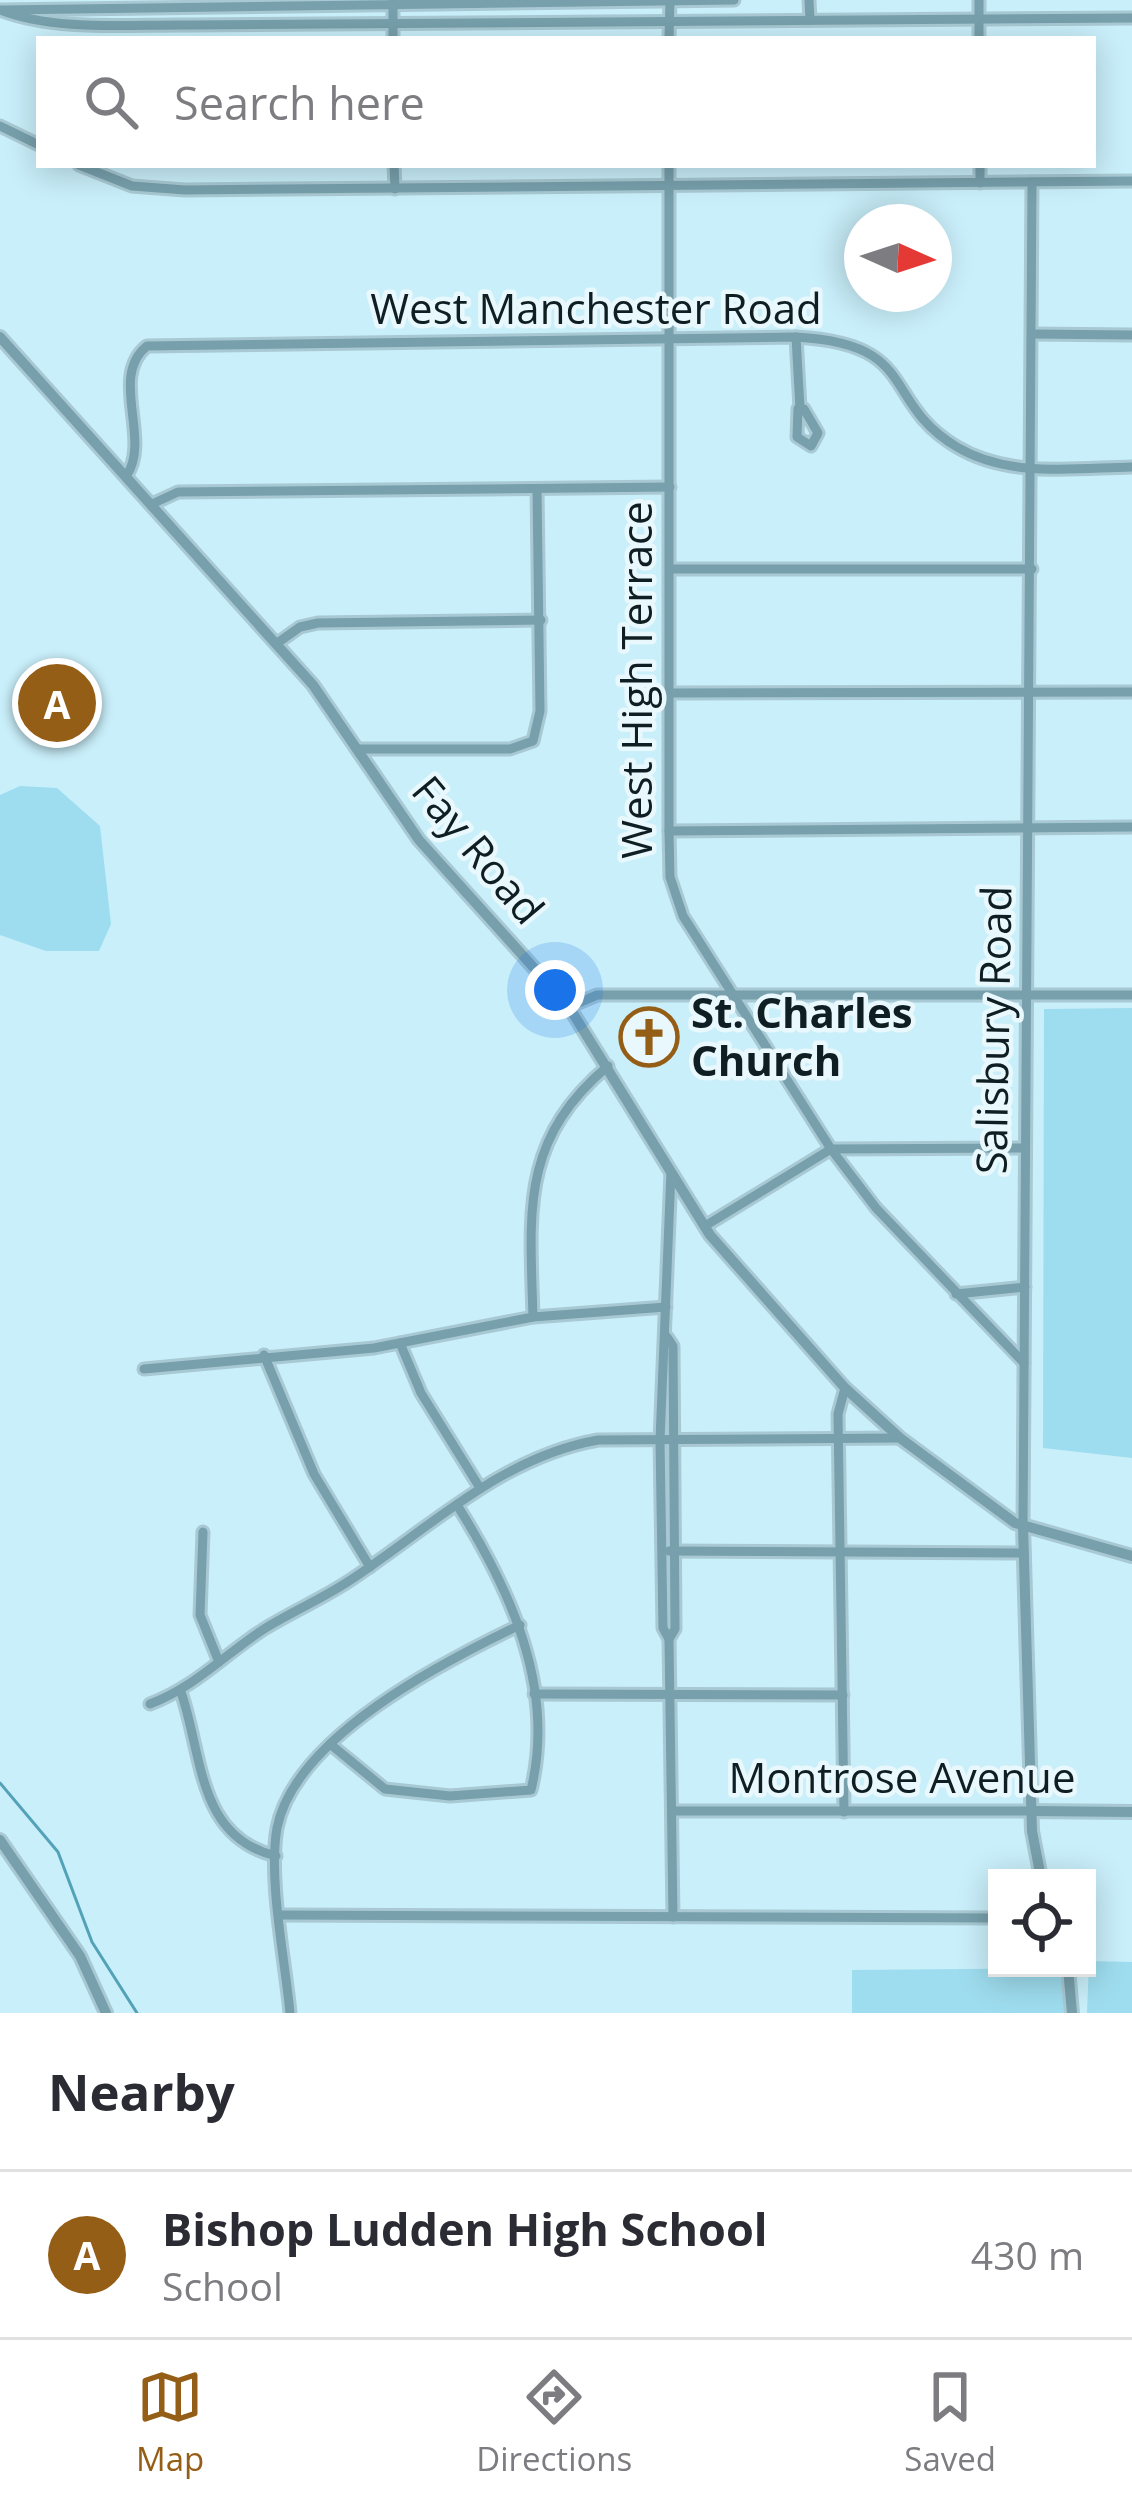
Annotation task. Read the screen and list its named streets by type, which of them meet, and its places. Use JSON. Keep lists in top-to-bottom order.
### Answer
{
  "streets": {
    "street": [
      "West Manchester Road",
      "West High Terrace",
      "Fay Road",
      "Salisbury Road",
      "Montrose Avenue"
    ]
  },
  "crossings": [
    ["West Manchester Road", "West High Terrace"],
    ["West Manchester Road", "Fay Road"],
    ["West Manchester Road", "Salisbury Road"],
    ["West High Terrace", "Salisbury Road"],
    ["Fay Road", "Salisbury Road"],
    ["Salisbury Road", "Montrose Avenue"]
  ],
  "places": {
    "church": ["St. Charles Church"]
  },
  "north": "right",
  "page": {
    "search": "Search here",
    "pins": "A",
    "heading": "Nearby",
    "list": [
      {
        "mark": "A",
        "name": "Bishop Ludden High School",
        "note": "School",
        "value": "430 m"
      }
    ],
    "nav": ["Map", "Directions", "Saved"]
  }
}
